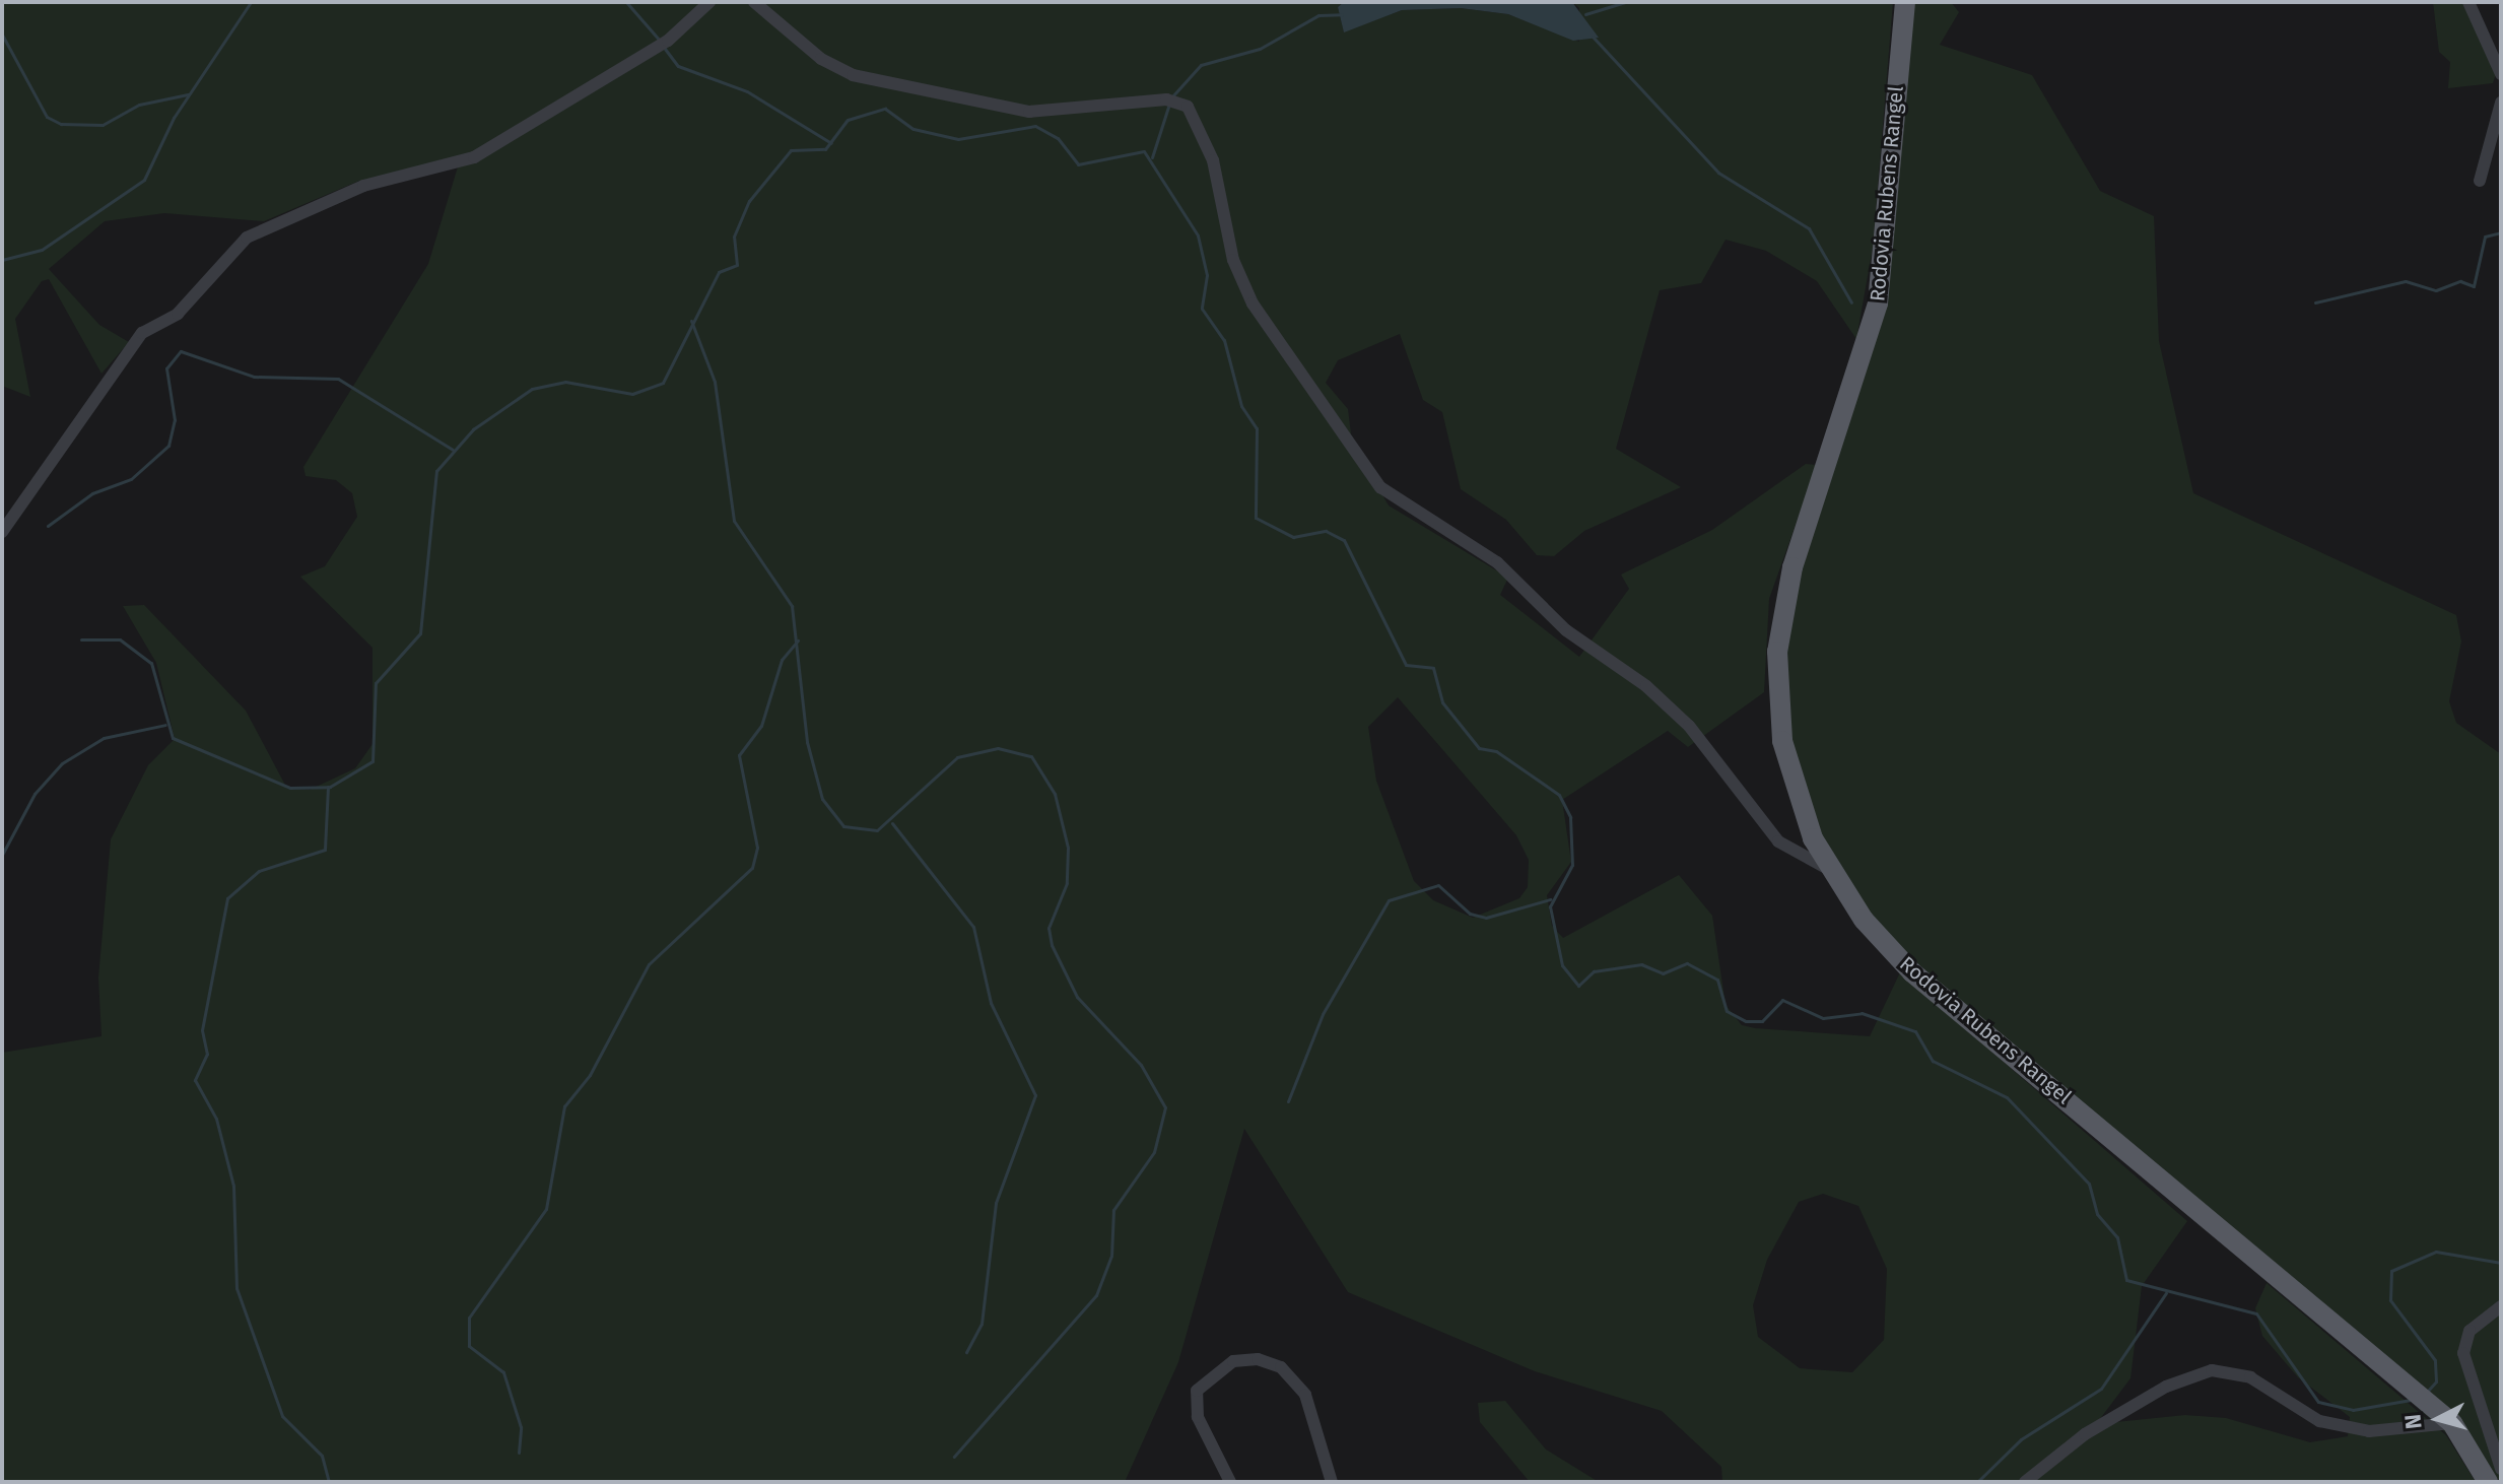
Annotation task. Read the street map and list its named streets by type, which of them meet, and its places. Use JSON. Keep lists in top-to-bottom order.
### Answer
{
  "streets": {
    "main road": ["Rodovia Rubens Rangel"]
  },
  "north": "left"
}
